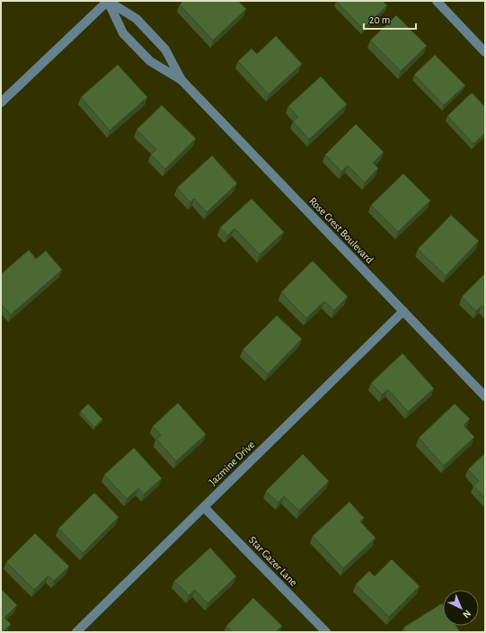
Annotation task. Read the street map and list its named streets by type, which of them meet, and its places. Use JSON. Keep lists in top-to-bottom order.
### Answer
{
  "streets": {
    "street": ["Rose Crest Boulevard", "Jazmine Drive", "Star Gazer Lane"]
  },
  "crossings": [
    ["Rose Crest Boulevard", "Jazmine Drive"],
    ["Jazmine Drive", "Star Gazer Lane"]
  ],
  "scale_bar": "20 m",
  "north": "bottom right"
}
